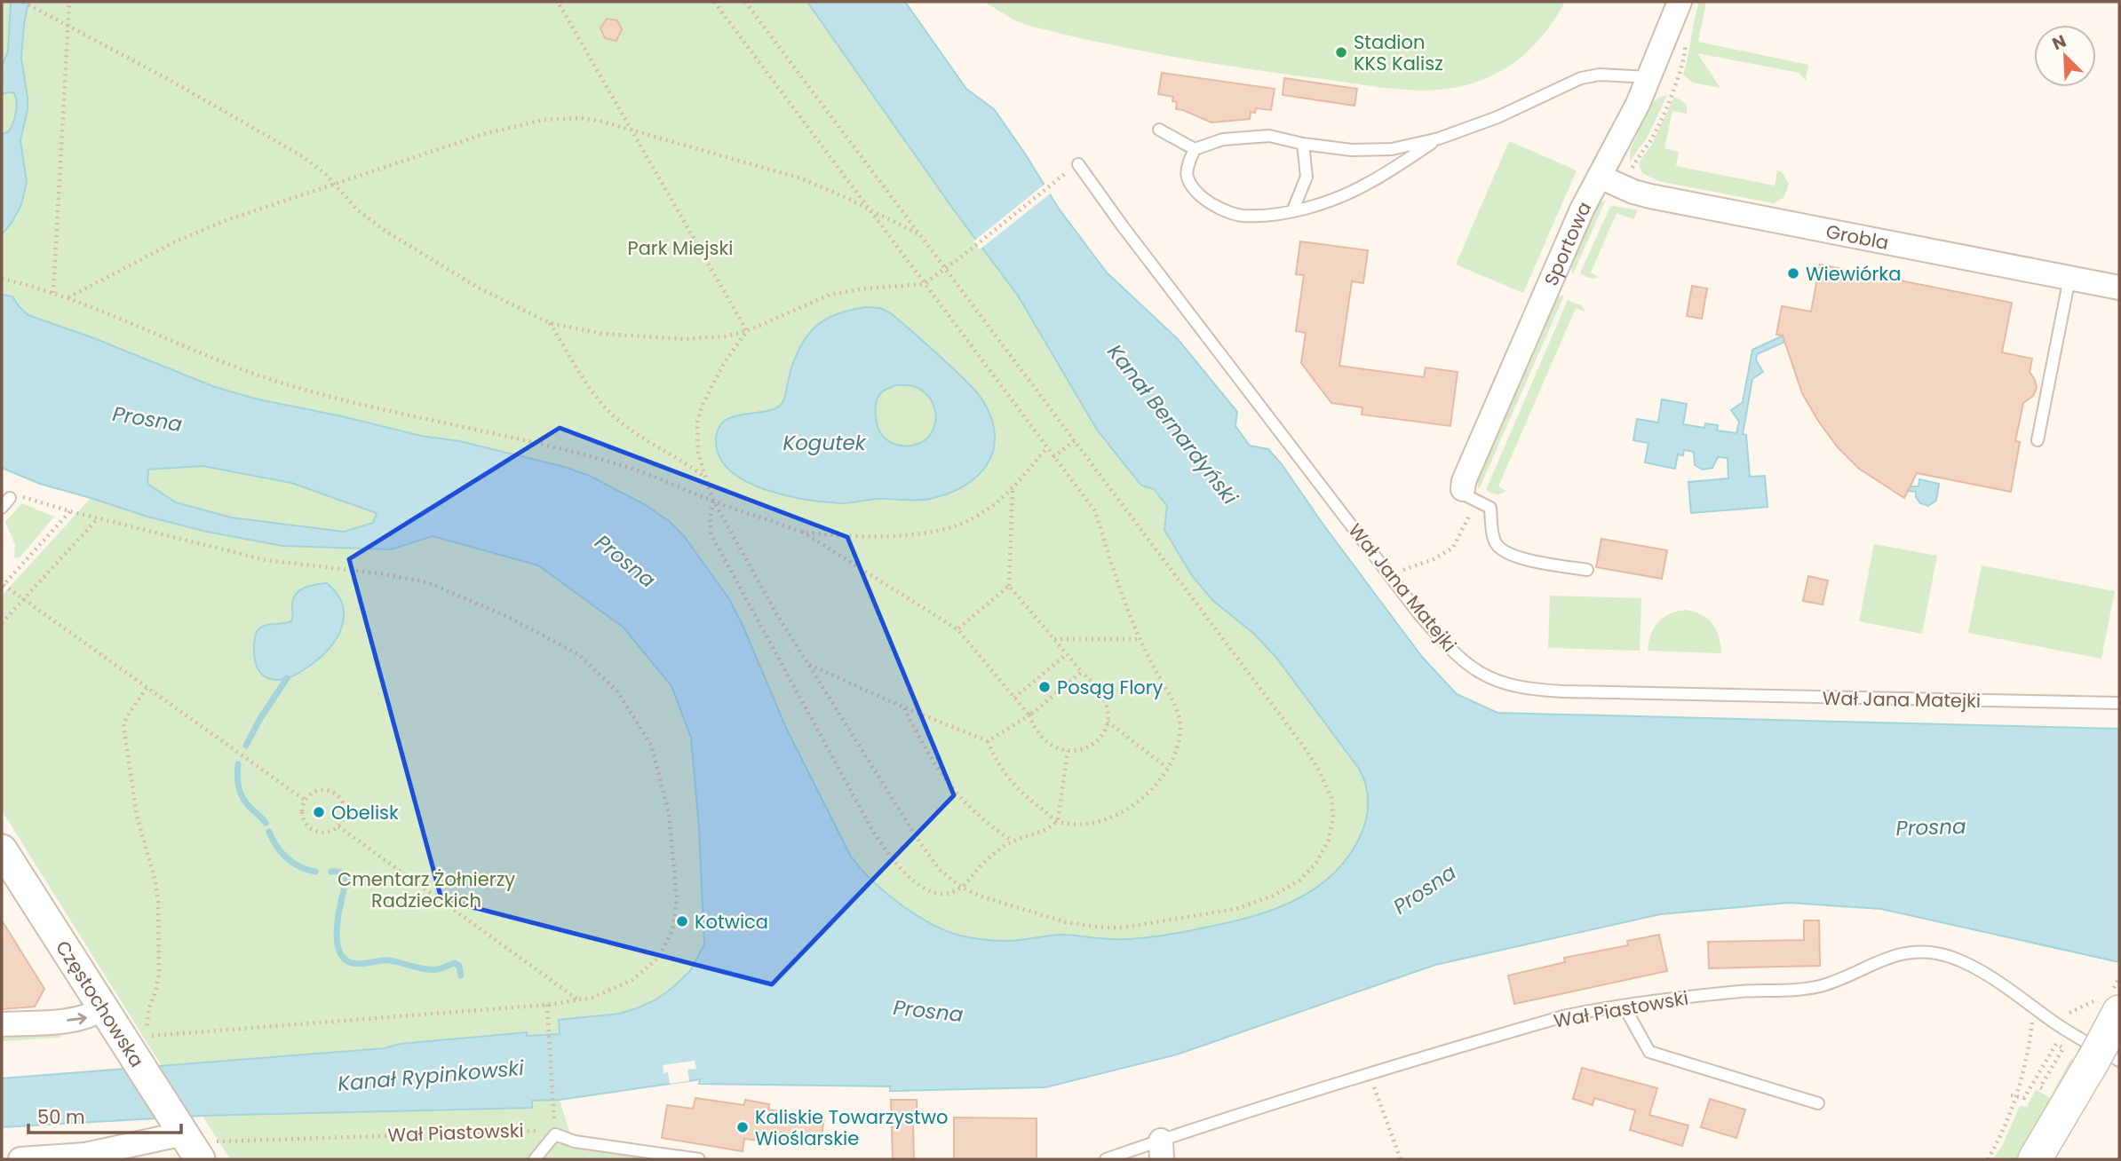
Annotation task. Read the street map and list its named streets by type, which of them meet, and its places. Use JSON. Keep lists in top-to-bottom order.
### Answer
{
  "streets": {
    "street": ["Grobla", "Sportowa", "Częstochowska"],
    "lane": ["Wał Jana Matejki", "Wał Piastowski"]
  },
  "crossings": [
    ["Grobla", "Sportowa"],
    ["Częstochowska", "Wał Piastowski"]
  ],
  "water": [
    "Prosna",
    "Kanał Bernardyński",
    "Kogutek",
    "Kanał Rypinkowski"
  ],
  "parks": ["Park Miejski", "Cmentarz Żołnierzy Radzieckich"],
  "places": [
    "Stadion KKS Kalisz",
    "Wiewiórka",
    "Posąg Flory",
    "Obelisk",
    "Kotwica",
    "Kaliskie Towarzystwo Wioślarskie"
  ],
  "scale_bar": "50 m",
  "north": "top left"
}
